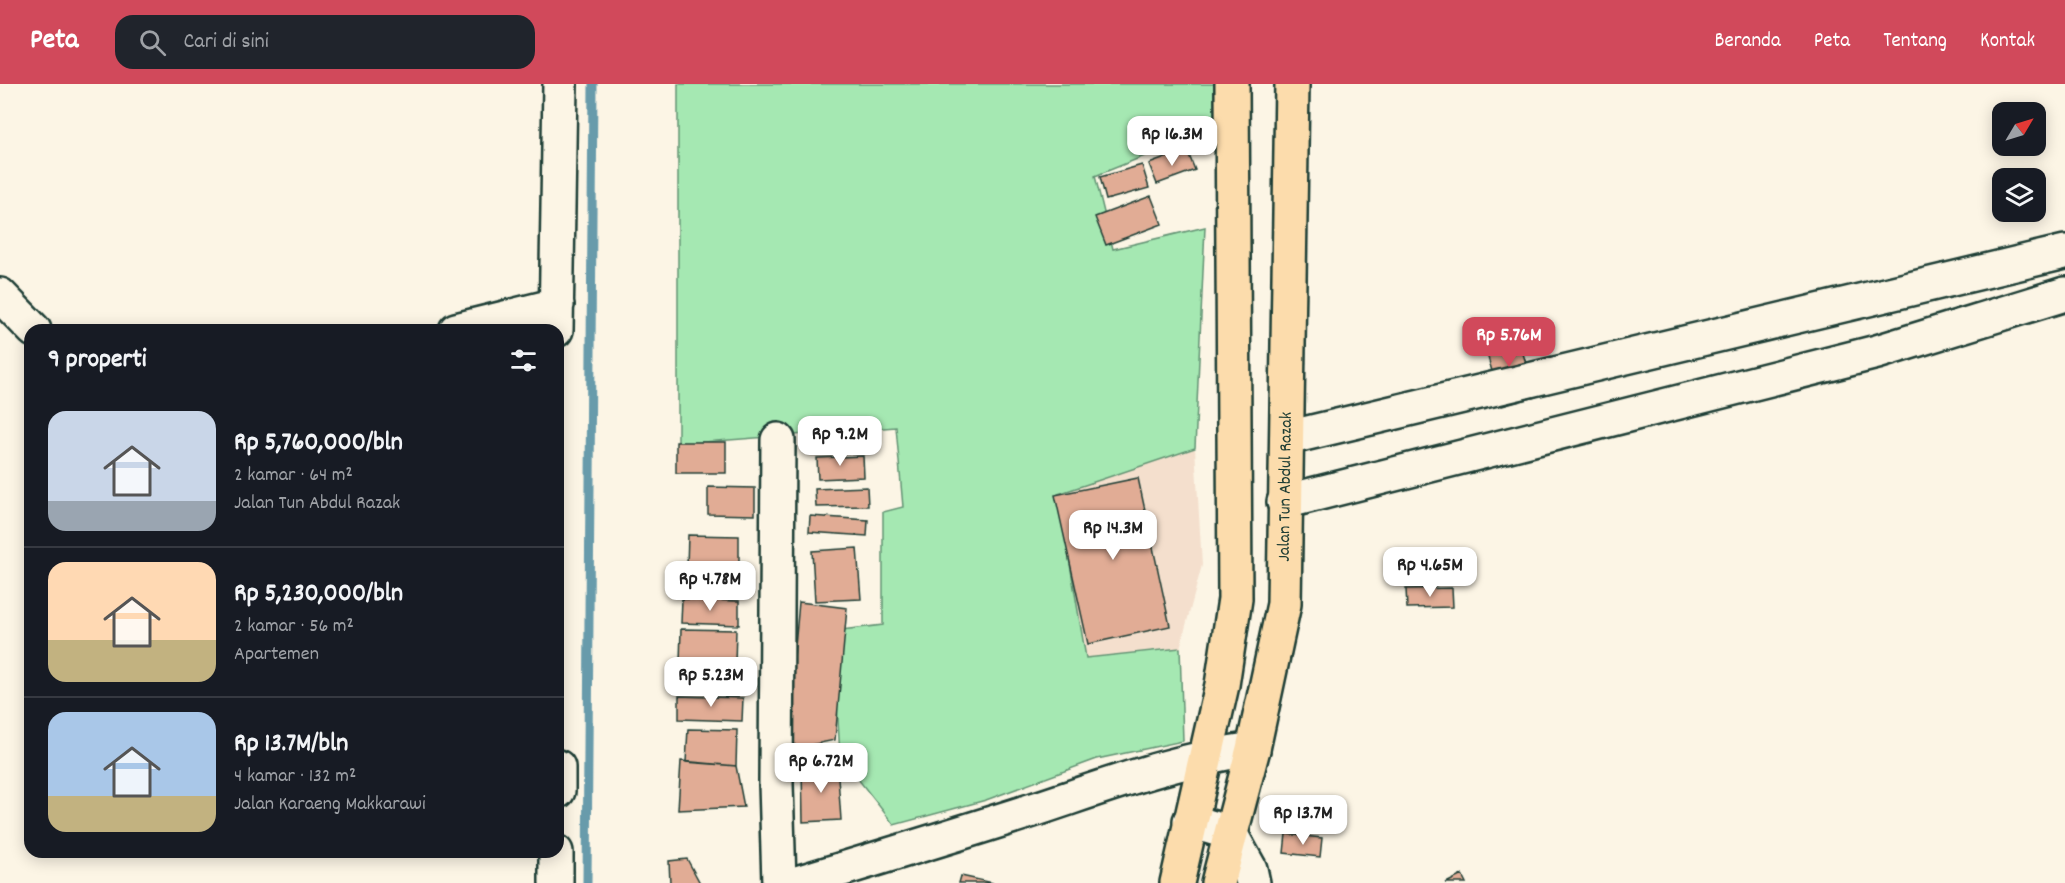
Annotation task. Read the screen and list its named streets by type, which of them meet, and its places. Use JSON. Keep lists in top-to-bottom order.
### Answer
{
  "streets": {
    "main road": ["Jalan Tun Abdul Razak"]
  },
  "north": "top right",
  "page": {
    "header": "Peta",
    "search": "Cari di sini",
    "nav": [
      "Beranda",
      "Peta",
      "Tentang",
      "Kontak"
    ],
    "price": [
      "Rp 16.3M",
      "Rp 5.76M",
      "Rp 9.2M",
      "Rp 14.3M",
      "Rp 4.65M",
      "Rp 4.78M",
      "Rp 5.23M",
      "Rp 6.72M",
      "Rp 13.7M"
    ],
    "heading": "9 properti",
    "list": [
      {
        "name": "Rp 5,760,000/bln",
        "note": "2 kamar · 64 m² · Jalan Tun Abdul Razak"
      },
      {
        "name": "Rp 5,230,000/bln",
        "note": "2 kamar · 56 m² · Apartemen"
      },
      {
        "name": "Rp 13.7M/bln",
        "note": "4 kamar · 132 m² · Jalan Karaeng Makkarawi"
      }
    ]
  }
}
